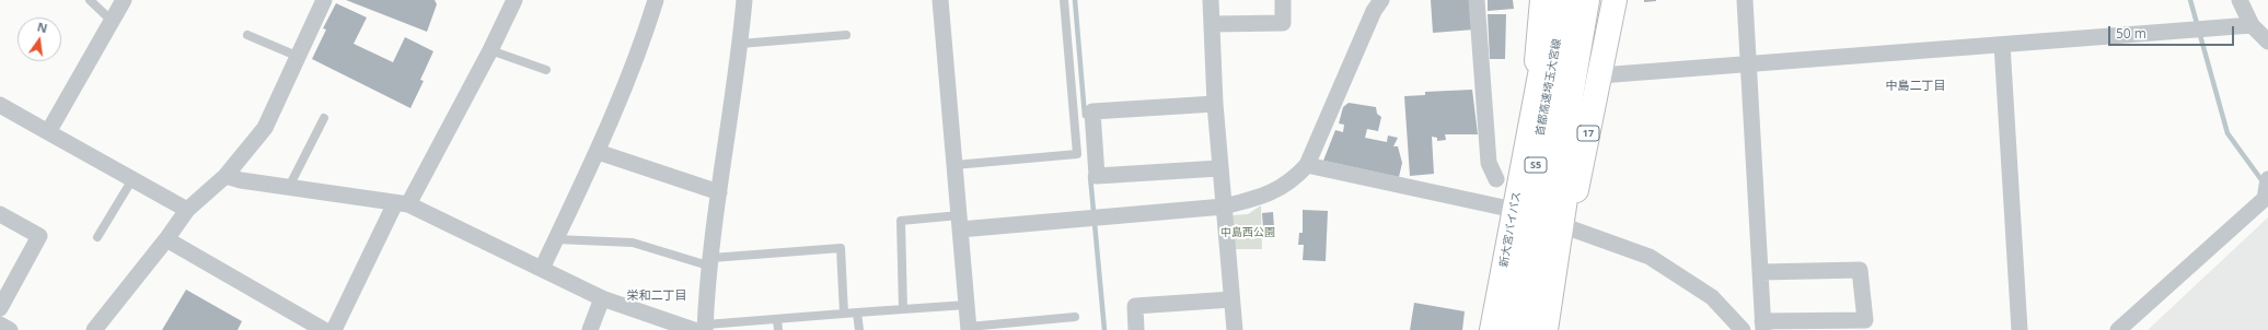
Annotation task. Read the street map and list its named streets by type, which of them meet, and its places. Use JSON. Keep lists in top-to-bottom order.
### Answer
{
  "streets": {
    "highway": [
      "首都高速埼玉大宮線",
      "17",
      "S5",
      "新大宮バイパス"
    ]
  },
  "districts": ["中島二丁目", "栄和二丁目"],
  "parks": ["中島西公園"],
  "scale_bar": "50 m",
  "north": "top"
}
